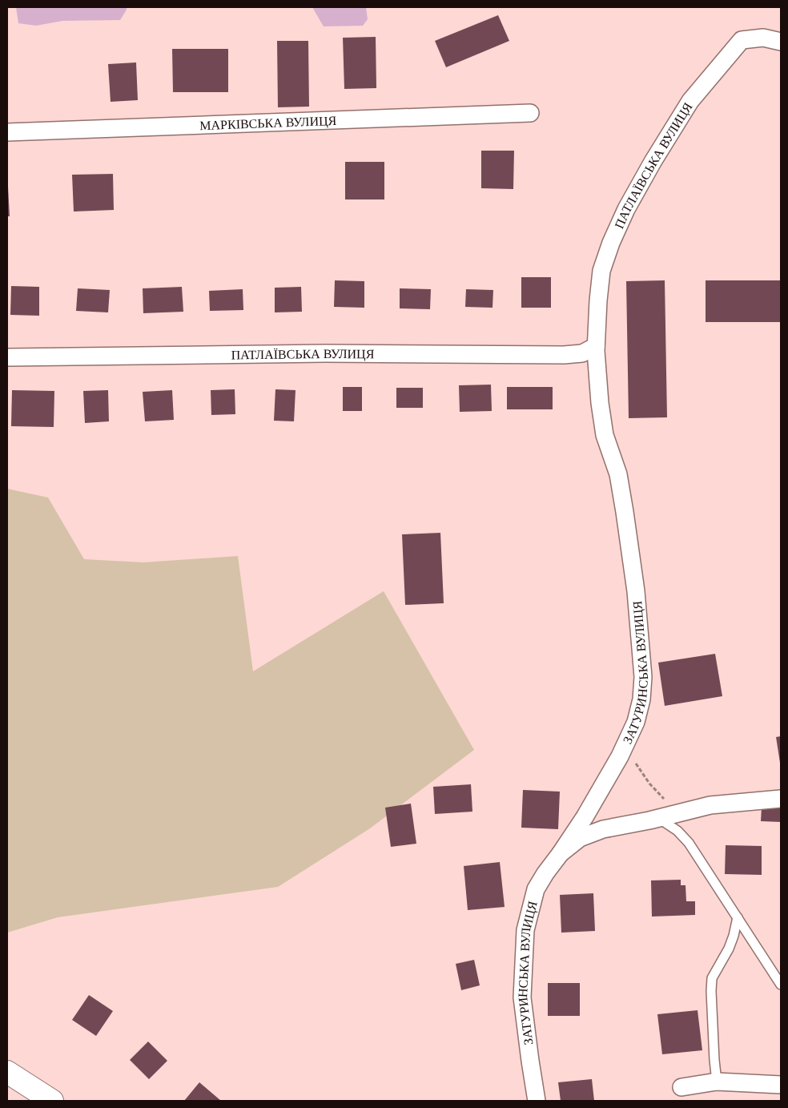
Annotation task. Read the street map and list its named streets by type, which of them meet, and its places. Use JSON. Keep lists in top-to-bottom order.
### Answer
{
  "streets": {
    "street": ["МАРКІВСЬКА ВУЛИЦЯ", "ПАТЛАЇВСЬКА ВУЛИЦЯ", "ЗАТУРИНСЬКА ВУЛИЦЯ"]
  },
  "crossings": [
    ["ПАТЛАЇВСЬКА ВУЛИЦЯ", "ЗАТУРИНСЬКА ВУЛИЦЯ"]
  ]
}
